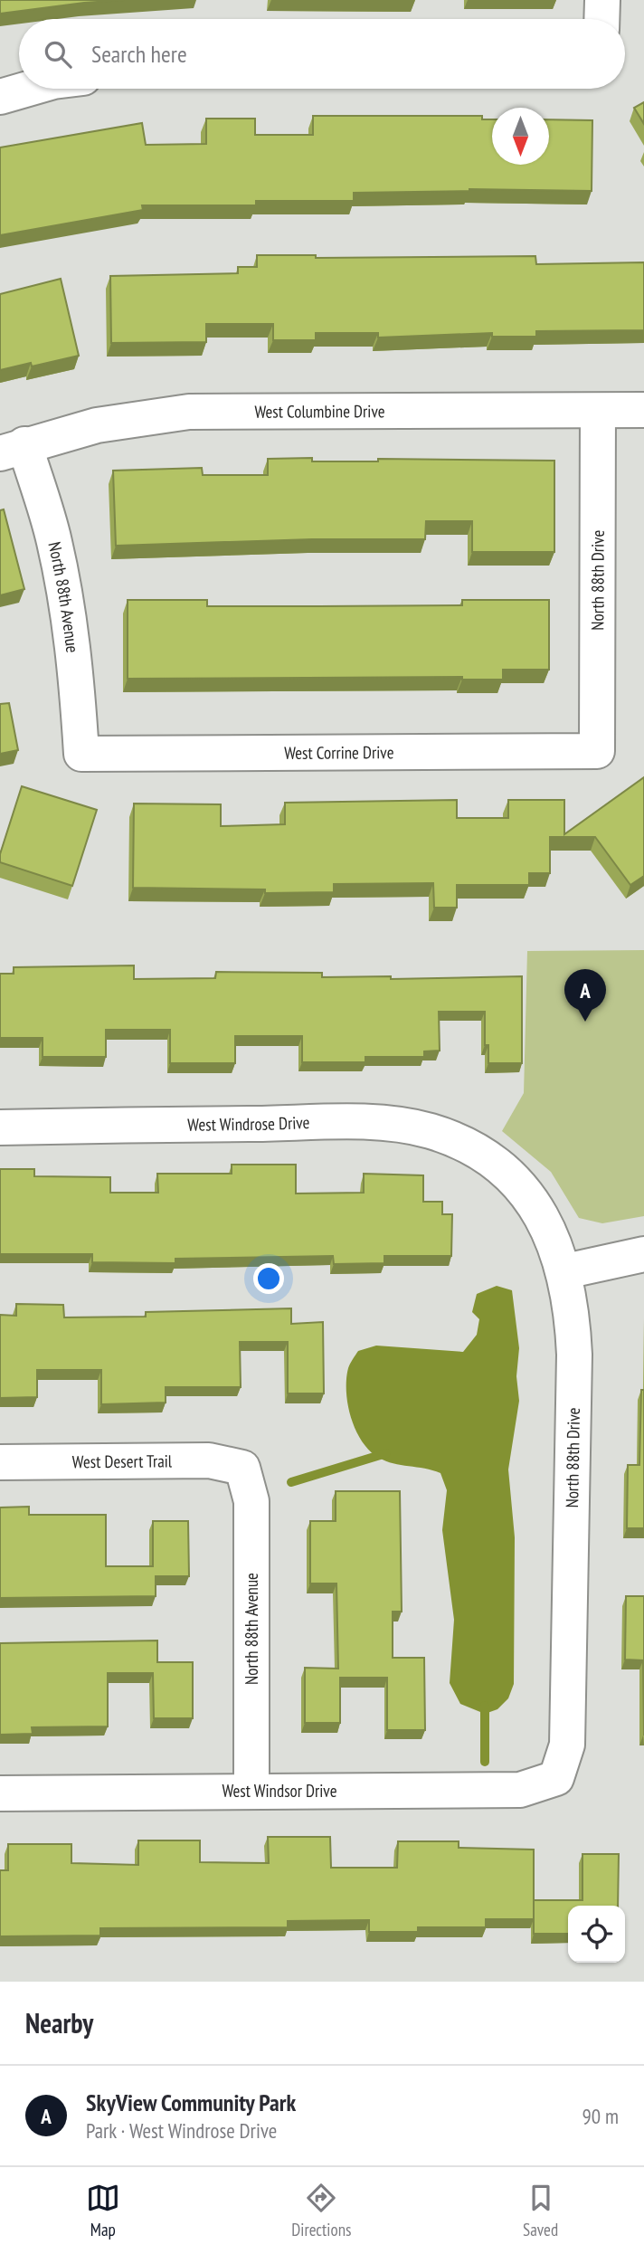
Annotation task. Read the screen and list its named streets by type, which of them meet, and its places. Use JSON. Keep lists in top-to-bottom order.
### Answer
{
  "streets": {
    "street": [
      "West Columbine Drive",
      "North 88th Drive",
      "North 88th Avenue",
      "West Corrine Drive",
      "West Windrose Drive",
      "West Desert Trail",
      "West Windsor Drive"
    ]
  },
  "crossings": [
    ["West Columbine Drive", "North 88th Drive"],
    ["West Columbine Drive", "North 88th Avenue"],
    ["North 88th Drive", "West Corrine Drive"],
    ["North 88th Drive", "West Windrose Drive"],
    ["North 88th Drive", "West Windsor Drive"],
    ["North 88th Avenue", "West Corrine Drive"],
    ["North 88th Avenue", "West Desert Trail"],
    ["North 88th Avenue", "West Windsor Drive"]
  ],
  "north": "bottom",
  "page": {
    "search": "Search here",
    "pins": "A",
    "heading": "Nearby",
    "list": [
      {
        "mark": "A",
        "name": "SkyView Community Park",
        "note": "Park · West Windrose Drive",
        "value": "90 m"
      }
    ],
    "nav": ["Map", "Directions", "Saved"]
  }
}
